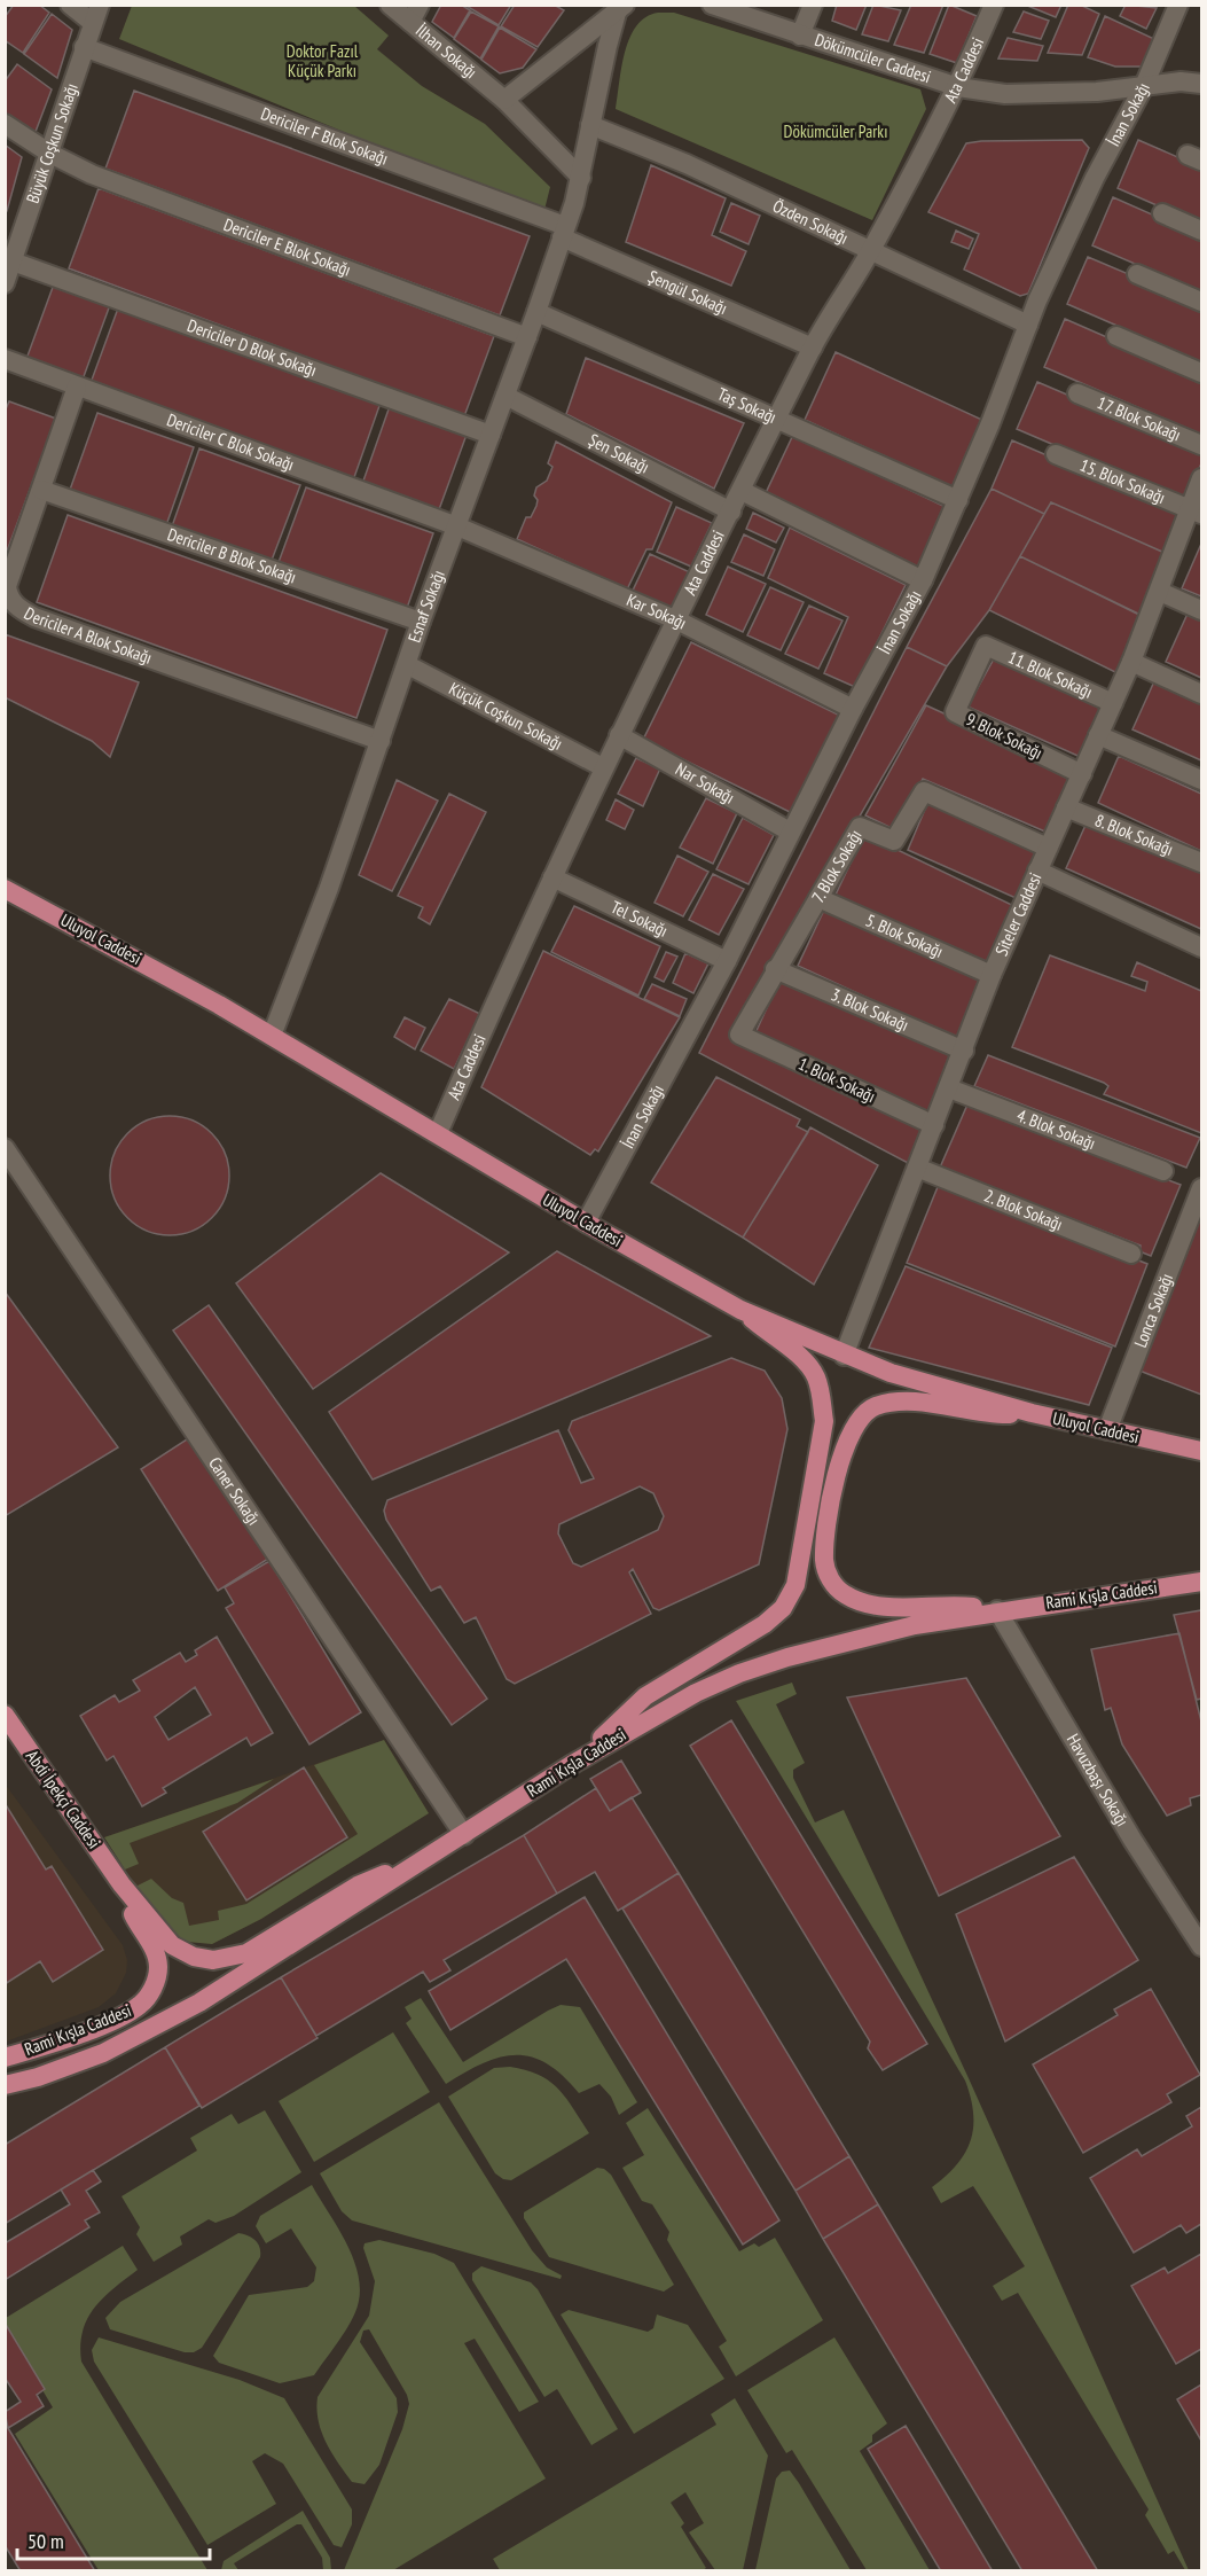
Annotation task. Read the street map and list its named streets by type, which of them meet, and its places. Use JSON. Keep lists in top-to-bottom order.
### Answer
{
  "streets": {
    "main road": ["Uluyol Caddesi", "Rami Kışla Caddesi", "Abdi İpekçi Caddesi"],
    "street": [
      "İlhan Sokağı",
      "Dökümcüler Caddesi",
      "Ata Caddesi",
      "İnan Sokağı",
      "Dericiler F Blok Sokağı",
      "Büyük Coşkun Sokağı",
      "Özden Sokağı",
      "Dericiler E Blok Sokağı",
      "Şengül Sokağı",
      "Dericiler D Blok Sokağı",
      "Taş Sokağı",
      "17. Blok Sokağı",
      "Dericiler C Blok Sokağı",
      "Şen Sokağı",
      "15. Blok Sokağı",
      "Dericiler B Blok Sokağı",
      "Esnaf Sokağı",
      "Kar Sokağı",
      "Dericiler A Blok Sokağı",
      "11. Blok Sokağı",
      "Küçük Coşkun Sokağı",
      "9. Blok Sokağı",
      "Nar Sokağı",
      "8. Blok Sokağı",
      "7. Blok Sokağı",
      "Siteler Caddesi",
      "Tel Sokağı",
      "5. Blok Sokağı",
      "3. Blok Sokağı",
      "1. Blok Sokağı",
      "4. Blok Sokağı",
      "2. Blok Sokağı",
      "Lonca Sokağı",
      "Caner Sokağı",
      "Havuzbaşı Sokağı"
    ]
  },
  "crossings": [
    ["İlhan Sokağı", "Esnaf Sokağı"],
    ["Dökümcüler Caddesi", "Ata Caddesi"],
    ["Dökümcüler Caddesi", "İnan Sokağı"],
    ["Ata Caddesi", "Özden Sokağı"],
    ["Ata Caddesi", "Şengül Sokağı"],
    ["Ata Caddesi", "Taş Sokağı"],
    ["Ata Caddesi", "Şen Sokağı"],
    ["Ata Caddesi", "Kar Sokağı"],
    ["Ata Caddesi", "Küçük Coşkun Sokağı"],
    ["Ata Caddesi", "Nar Sokağı"],
    ["Ata Caddesi", "Tel Sokağı"],
    ["Ata Caddesi", "Uluyol Caddesi"],
    ["İnan Sokağı", "Özden Sokağı"],
    ["İnan Sokağı", "Taş Sokağı"],
    ["İnan Sokağı", "Kar Sokağı"],
    ["İnan Sokağı", "Nar Sokağı"],
    ["İnan Sokağı", "Tel Sokağı"],
    ["İnan Sokağı", "Uluyol Caddesi"],
    ["Dericiler F Blok Sokağı", "Büyük Coşkun Sokağı"],
    ["Dericiler F Blok Sokağı", "Şengül Sokağı"],
    ["Dericiler F Blok Sokağı", "Esnaf Sokağı"],
    ["Büyük Coşkun Sokağı", "Dericiler E Blok Sokağı"],
    ["Büyük Coşkun Sokağı", "Dericiler D Blok Sokağı"],
    ["Özden Sokağı", "Esnaf Sokağı"],
    ["Dericiler E Blok Sokağı", "Esnaf Sokağı"],
    ["Şengül Sokağı", "Esnaf Sokağı"],
    ["Dericiler D Blok Sokağı", "Esnaf Sokağı"],
    ["Taş Sokağı", "Esnaf Sokağı"],
    ["Dericiler C Blok Sokağı", "Esnaf Sokağı"],
    ["Dericiler C Blok Sokağı", "Kar Sokağı"],
    ["Dericiler C Blok Sokağı", "Dericiler A Blok Sokağı"],
    ["Şen Sokağı", "Esnaf Sokağı"],
    ["15. Blok Sokağı", "Siteler Caddesi"],
    ["Dericiler B Blok Sokağı", "Esnaf Sokağı"],
    ["Dericiler B Blok Sokağı", "Dericiler A Blok Sokağı"],
    ["Esnaf Sokağı", "Kar Sokağı"],
    ["Esnaf Sokağı", "Dericiler A Blok Sokağı"],
    ["Esnaf Sokağı", "Küçük Coşkun Sokağı"],
    ["Esnaf Sokağı", "Uluyol Caddesi"],
    ["11. Blok Sokağı", "9. Blok Sokağı"],
    ["11. Blok Sokağı", "Siteler Caddesi"],
    ["9. Blok Sokağı", "Siteler Caddesi"],
    ["8. Blok Sokağı", "Siteler Caddesi"],
    ["7. Blok Sokağı", "Siteler Caddesi"],
    ["7. Blok Sokağı", "5. Blok Sokağı"],
    ["7. Blok Sokağı", "3. Blok Sokağı"],
    ["7. Blok Sokağı", "1. Blok Sokağı"],
    ["Siteler Caddesi", "5. Blok Sokağı"],
    ["Siteler Caddesi", "Uluyol Caddesi"],
    ["Siteler Caddesi", "3. Blok Sokağı"],
    ["Siteler Caddesi", "1. Blok Sokağı"],
    ["Siteler Caddesi", "4. Blok Sokağı"],
    ["Siteler Caddesi", "2. Blok Sokağı"],
    ["Uluyol Caddesi", "Lonca Sokağı"],
    ["Caner Sokağı", "Rami Kışla Caddesi"],
    ["Rami Kışla Caddesi", "Havuzbaşı Sokağı"],
    ["Rami Kışla Caddesi", "Abdi İpekçi Caddesi"]
  ],
  "parks": ["Doktor Fazıl Küçük Parkı", "Dökümcüler Parkı"],
  "scale_bar": "50 m"
}
